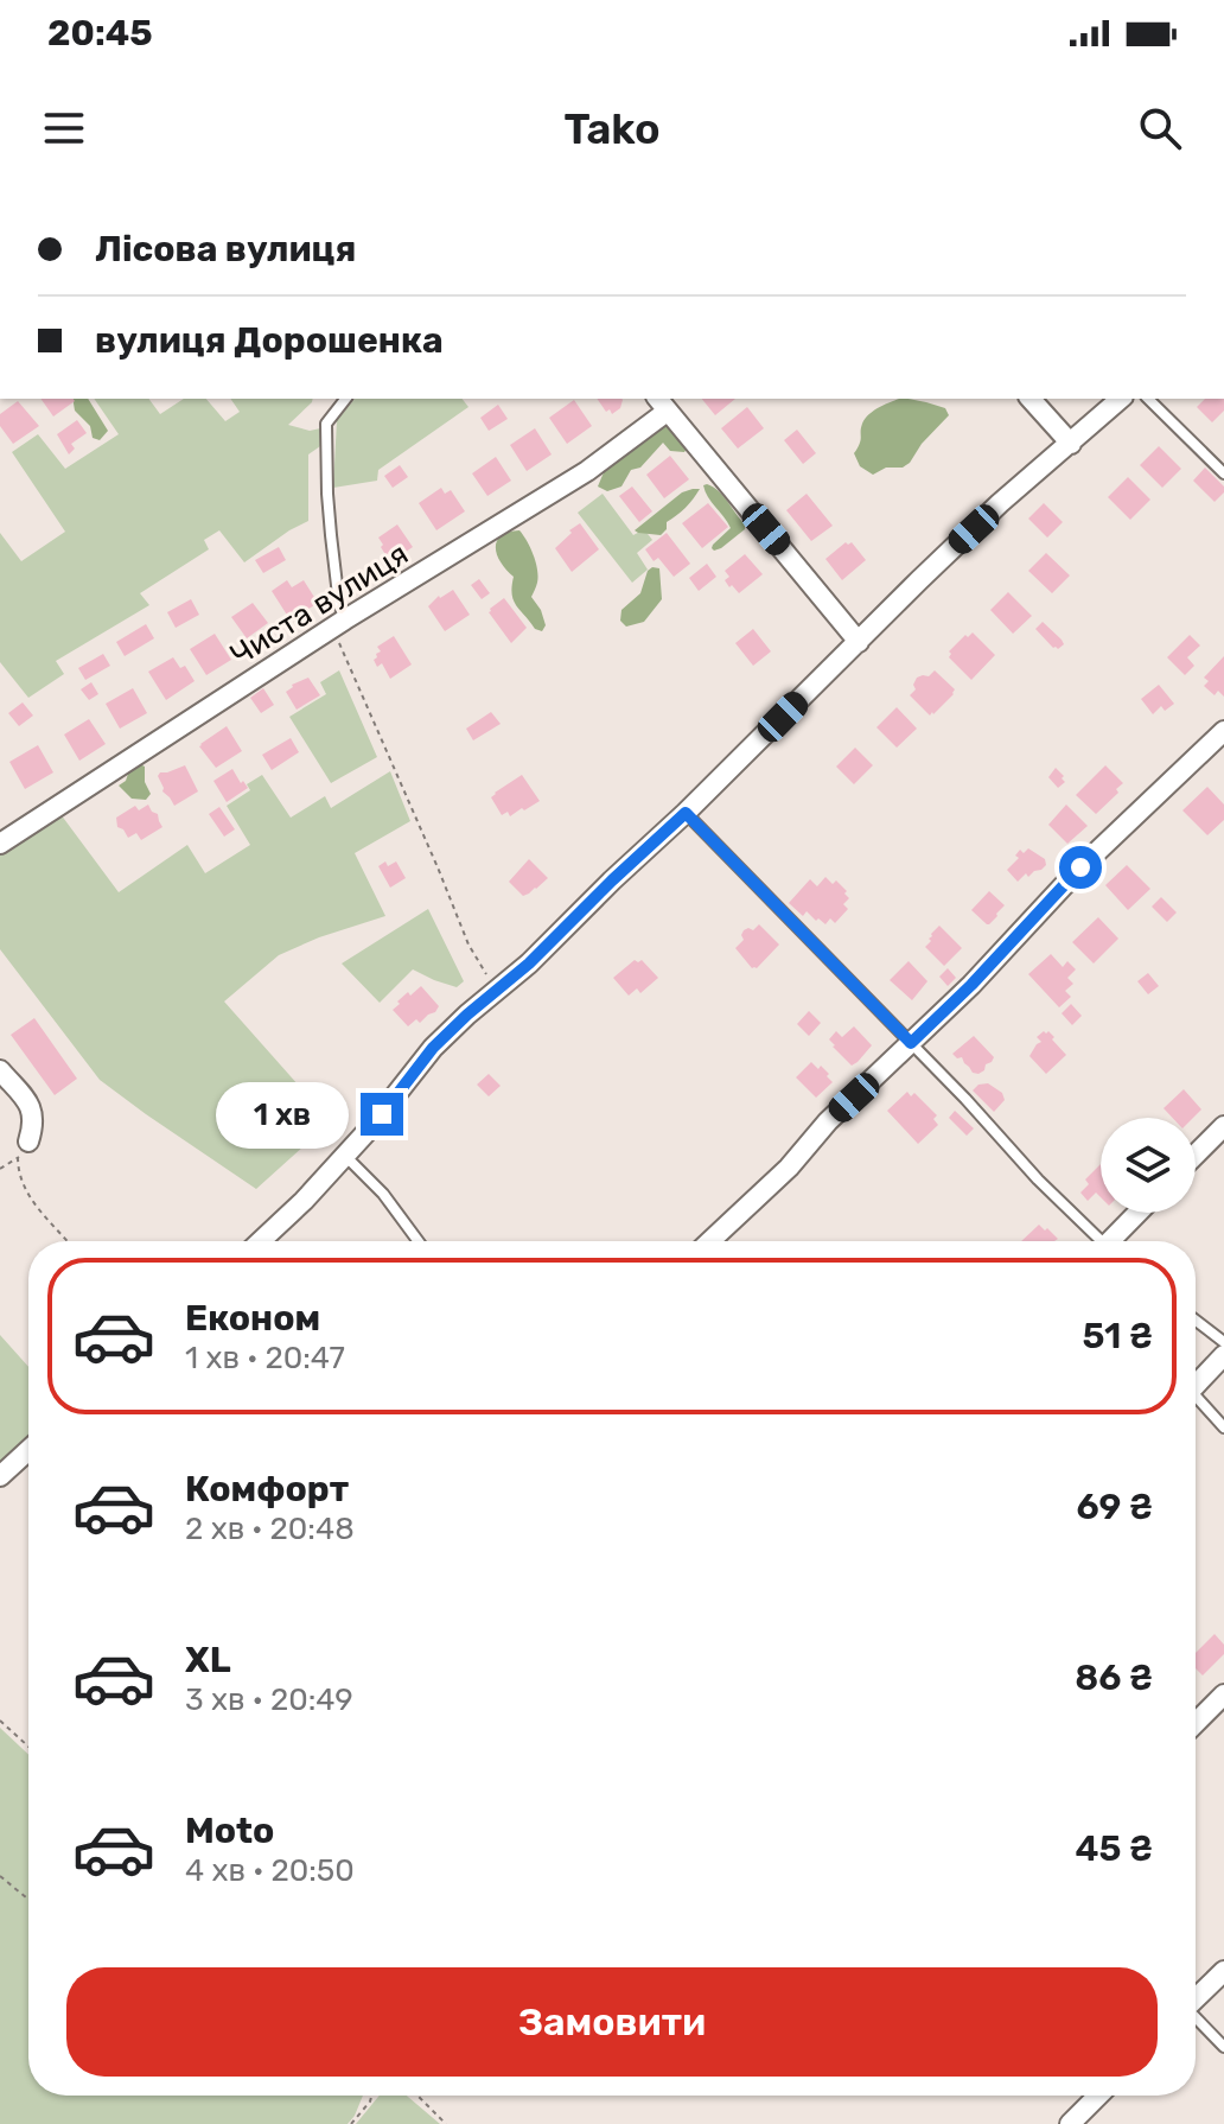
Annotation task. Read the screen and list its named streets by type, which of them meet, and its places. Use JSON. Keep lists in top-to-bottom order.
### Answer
{
  "streets": {
    "street": ["Чиста вулиця"]
  },
  "page": {
    "status": "20:45",
    "header": "Tako",
    "banner": ["Лісова вулиця", "вулиця Дорошенка"],
    "bubble": "1 хв",
    "list": [
      {
        "name": "Економ",
        "note": "1 хв · 20:47",
        "value": "51 ₴"
      },
      {
        "name": "Комфорт",
        "note": "2 хв · 20:48",
        "value": "69 ₴"
      },
      {
        "name": "XL",
        "note": "3 хв · 20:49",
        "value": "86 ₴"
      },
      {
        "name": "Moto",
        "note": "4 хв · 20:50",
        "value": "45 ₴"
      }
    ],
    "buttons": "Замовити"
  }
}
